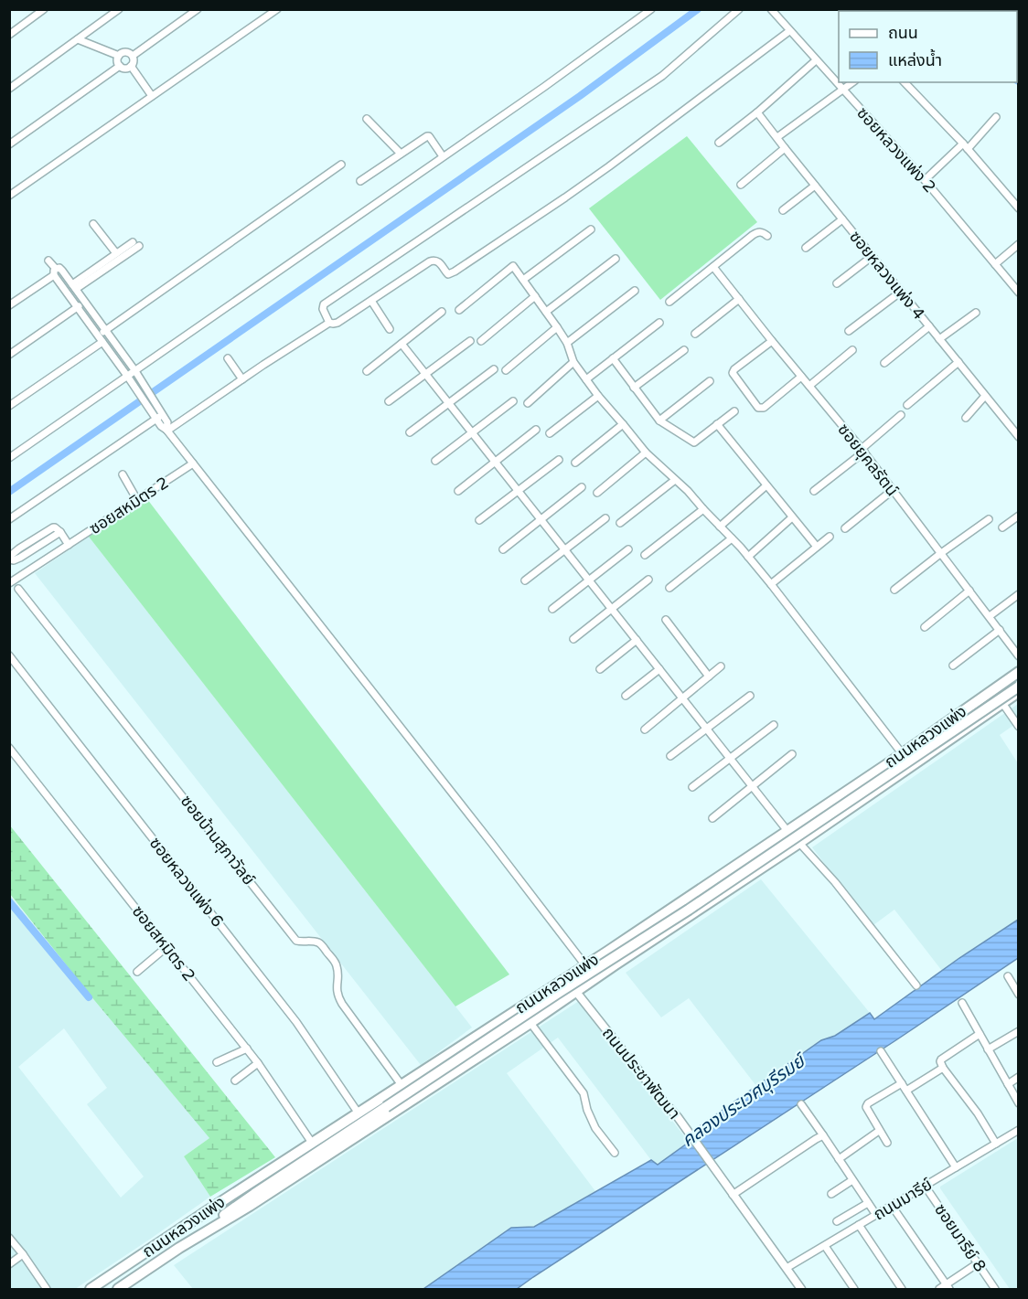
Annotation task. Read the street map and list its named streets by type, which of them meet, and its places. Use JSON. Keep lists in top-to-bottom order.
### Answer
{
  "streets": {
    "main road": ["ถนนหลวงแพ่ง"],
    "street": [
      "ซอยหลวงแพ่ง 2",
      "ซอยหลวงแพ่ง 4",
      "ซอยยุคลรัตน์",
      "ซอยสหมิตร 2",
      "ซอยบ้านสุภาวัลย์",
      "ซอยหลวงแพ่ง 6",
      "ถนนประชาพัฒนา",
      "ถนนมารีย์",
      "ซอยมารีย์ 8"
    ]
  },
  "crossings": [
    ["ซอยสหมิตร 2", "ถนนหลวงแพ่ง"],
    ["ถนนหลวงแพ่ง", "ซอยบ้านสุภาวัลย์"],
    ["ถนนหลวงแพ่ง", "ซอยหลวงแพ่ง 6"],
    ["ถนนหลวงแพ่ง", "ถนนประชาพัฒนา"],
    ["ถนนประชาพัฒนา", "ถนนมารีย์"],
    ["ถนนมารีย์", "ซอยมารีย์ 8"]
  ],
  "water": ["คลองประเวศบุรีรมย์"],
  "legend": ["ถนน", "แหล่งน้ำ"]
}
